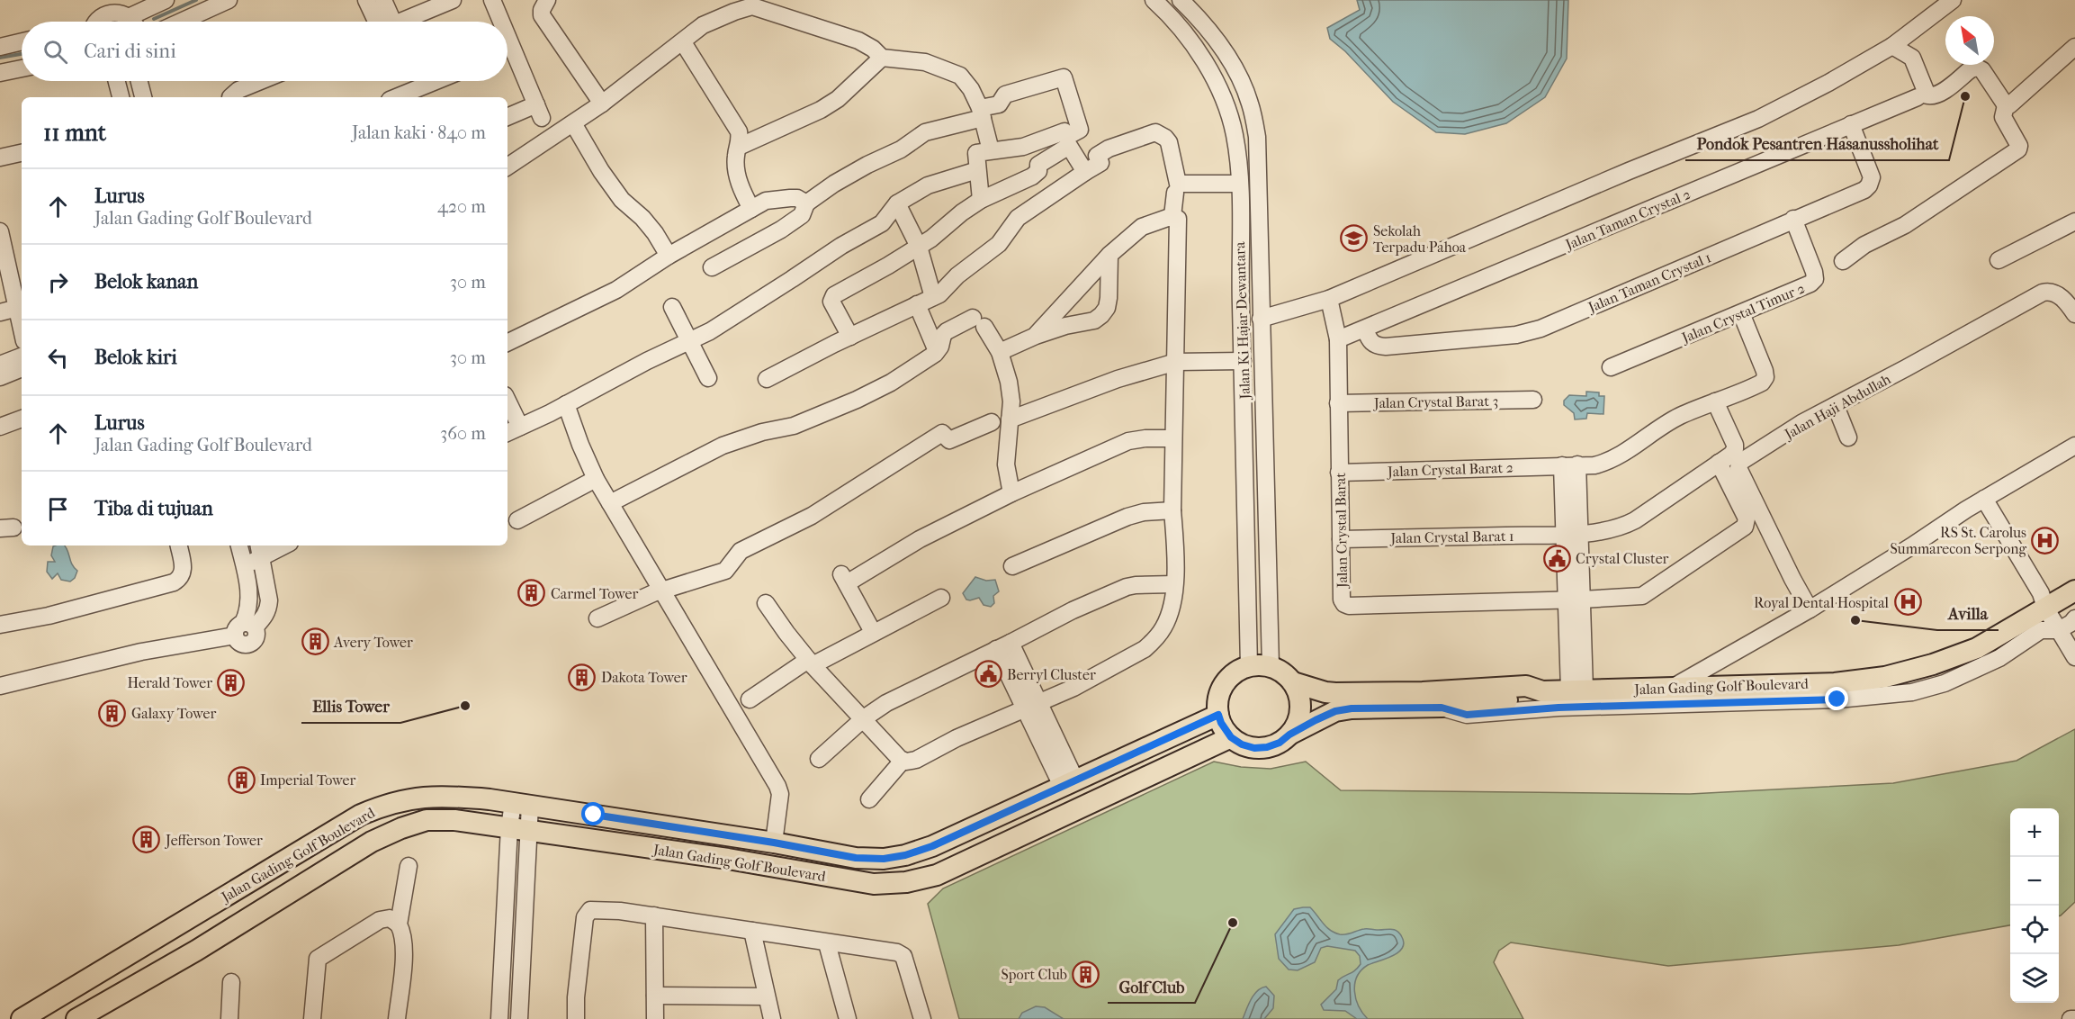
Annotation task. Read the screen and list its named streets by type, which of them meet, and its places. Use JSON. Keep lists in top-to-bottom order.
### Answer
{
  "streets": {
    "main road": ["Jalan Gading Golf Boulevard"],
    "street": [
      "Jalan Taman Crystal 2",
      "Jalan Taman Crystal 1",
      "Jalan Crystal Timur 2",
      "Jalan Ki Hajar Dewantara",
      "Jalan Crystal Barat 3",
      "Jalan Haji Abdullah",
      "Jalan Crystal Barat 2",
      "Jalan Crystal Barat",
      "Jalan Crystal Barat 1"
    ]
  },
  "crossings": [
    ["Jalan Taman Crystal 2", "Jalan Taman Crystal 1"],
    ["Jalan Taman Crystal 2", "Jalan Crystal Barat"],
    ["Jalan Taman Crystal 1", "Jalan Crystal Timur 2"],
    ["Jalan Crystal Timur 2", "Jalan Crystal Barat 2"],
    ["Jalan Ki Hajar Dewantara", "Jalan Gading Golf Boulevard"],
    ["Jalan Crystal Barat 3", "Jalan Crystal Barat"],
    ["Jalan Crystal Barat 2", "Jalan Crystal Barat"],
    ["Jalan Crystal Barat 2", "Jalan Crystal Barat 1"],
    ["Jalan Crystal Barat", "Jalan Crystal Barat 1"]
  ],
  "places": {
    "other": [
      "Pondok Pesantren Hasanussholihat",
      "Avilla",
      "Ellis Tower",
      "Golf Club"
    ],
    "school or university": ["Sekolah Terpadu Pahoa"],
    "hospital": ["RS St. Carolus Summarecon Serpong", "Royal Dental Hospital"],
    "public building": ["Crystal Cluster", "Berryl Cluster"],
    "building": [
      "Carmel Tower",
      "Avery Tower",
      "Dakota Tower",
      "Herald Tower",
      "Galaxy Tower",
      "Imperial Tower",
      "Jefferson Tower",
      "Sport Club"
    ]
  },
  "north": "top left",
  "page": {
    "search": "Cari di sini",
    "heading": ["11 mnt", "Jalan kaki · 840 m"],
    "list": [
      ["Lurus", "Jalan Gading Golf Boulevard", "420 m"],
      ["Belok kanan", "30 m"],
      ["Belok kiri", "30 m"],
      ["Lurus", "Jalan Gading Golf Boulevard", "360 m"],
      "Tiba di tujuan"
    ],
    "map_buttons": ["+", "−"]
  }
}
